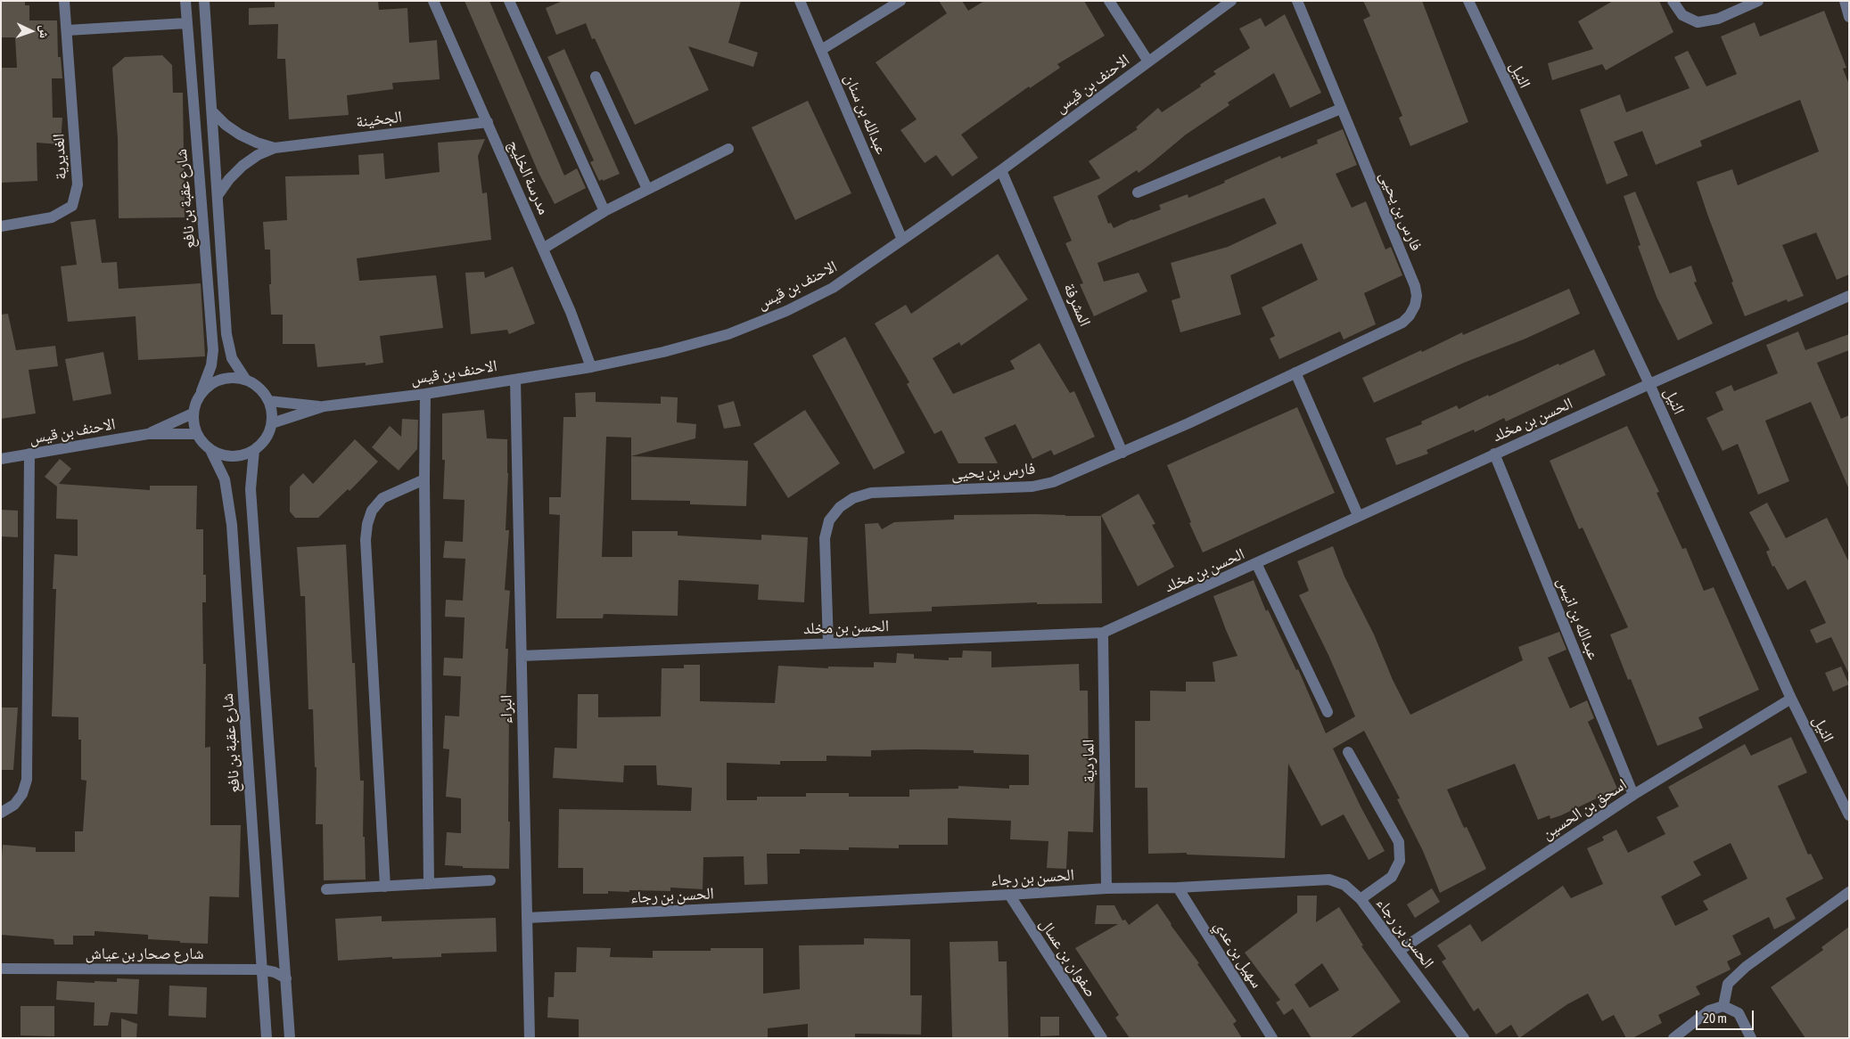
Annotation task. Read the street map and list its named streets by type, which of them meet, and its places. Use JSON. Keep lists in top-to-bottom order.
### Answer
{
  "streets": {
    "street": [
      "النيل",
      "الاحنف بن قيس",
      "عبدالله بن سنان",
      "الجخينة",
      "الغديرية",
      "مدرسة الخليج",
      "شارع عقبة بن نافع",
      "فارس بن يحيى",
      "المشرفة",
      "الحسن بن مخلد",
      "عبدالله بن انيس",
      "البراء",
      "الماردية",
      "اسحق بن الحسين",
      "الحسن بن رجاء",
      "شارع صحار بن عياش",
      "سهيل بن عدي",
      "صفوان بن عسال"
    ]
  },
  "crossings": [
    ["النيل", "الحسن بن مخلد"],
    ["النيل", "اسحق بن الحسين"],
    ["الاحنف بن قيس", "عبدالله بن سنان"],
    ["الاحنف بن قيس", "مدرسة الخليج"],
    ["الاحنف بن قيس", "شارع عقبة بن نافع"],
    ["الاحنف بن قيس", "المشرفة"],
    ["الاحنف بن قيس", "البراء"],
    ["الجخينة", "مدرسة الخليج"],
    ["الجخينة", "شارع عقبة بن نافع"],
    ["شارع عقبة بن نافع", "شارع صحار بن عياش"],
    ["فارس بن يحيى", "المشرفة"],
    ["فارس بن يحيى", "الحسن بن مخلد"],
    ["الحسن بن مخلد", "عبدالله بن انيس"],
    ["الحسن بن مخلد", "البراء"],
    ["الحسن بن مخلد", "الماردية"],
    ["عبدالله بن انيس", "اسحق بن الحسين"],
    ["البراء", "الحسن بن رجاء"],
    ["الماردية", "الحسن بن رجاء"],
    ["اسحق بن الحسين", "الحسن بن رجاء"],
    ["الحسن بن رجاء", "سهيل بن عدي"],
    ["الحسن بن رجاء", "صفوان بن عسال"]
  ],
  "scale_bar": "20 m",
  "north": "right"
}
